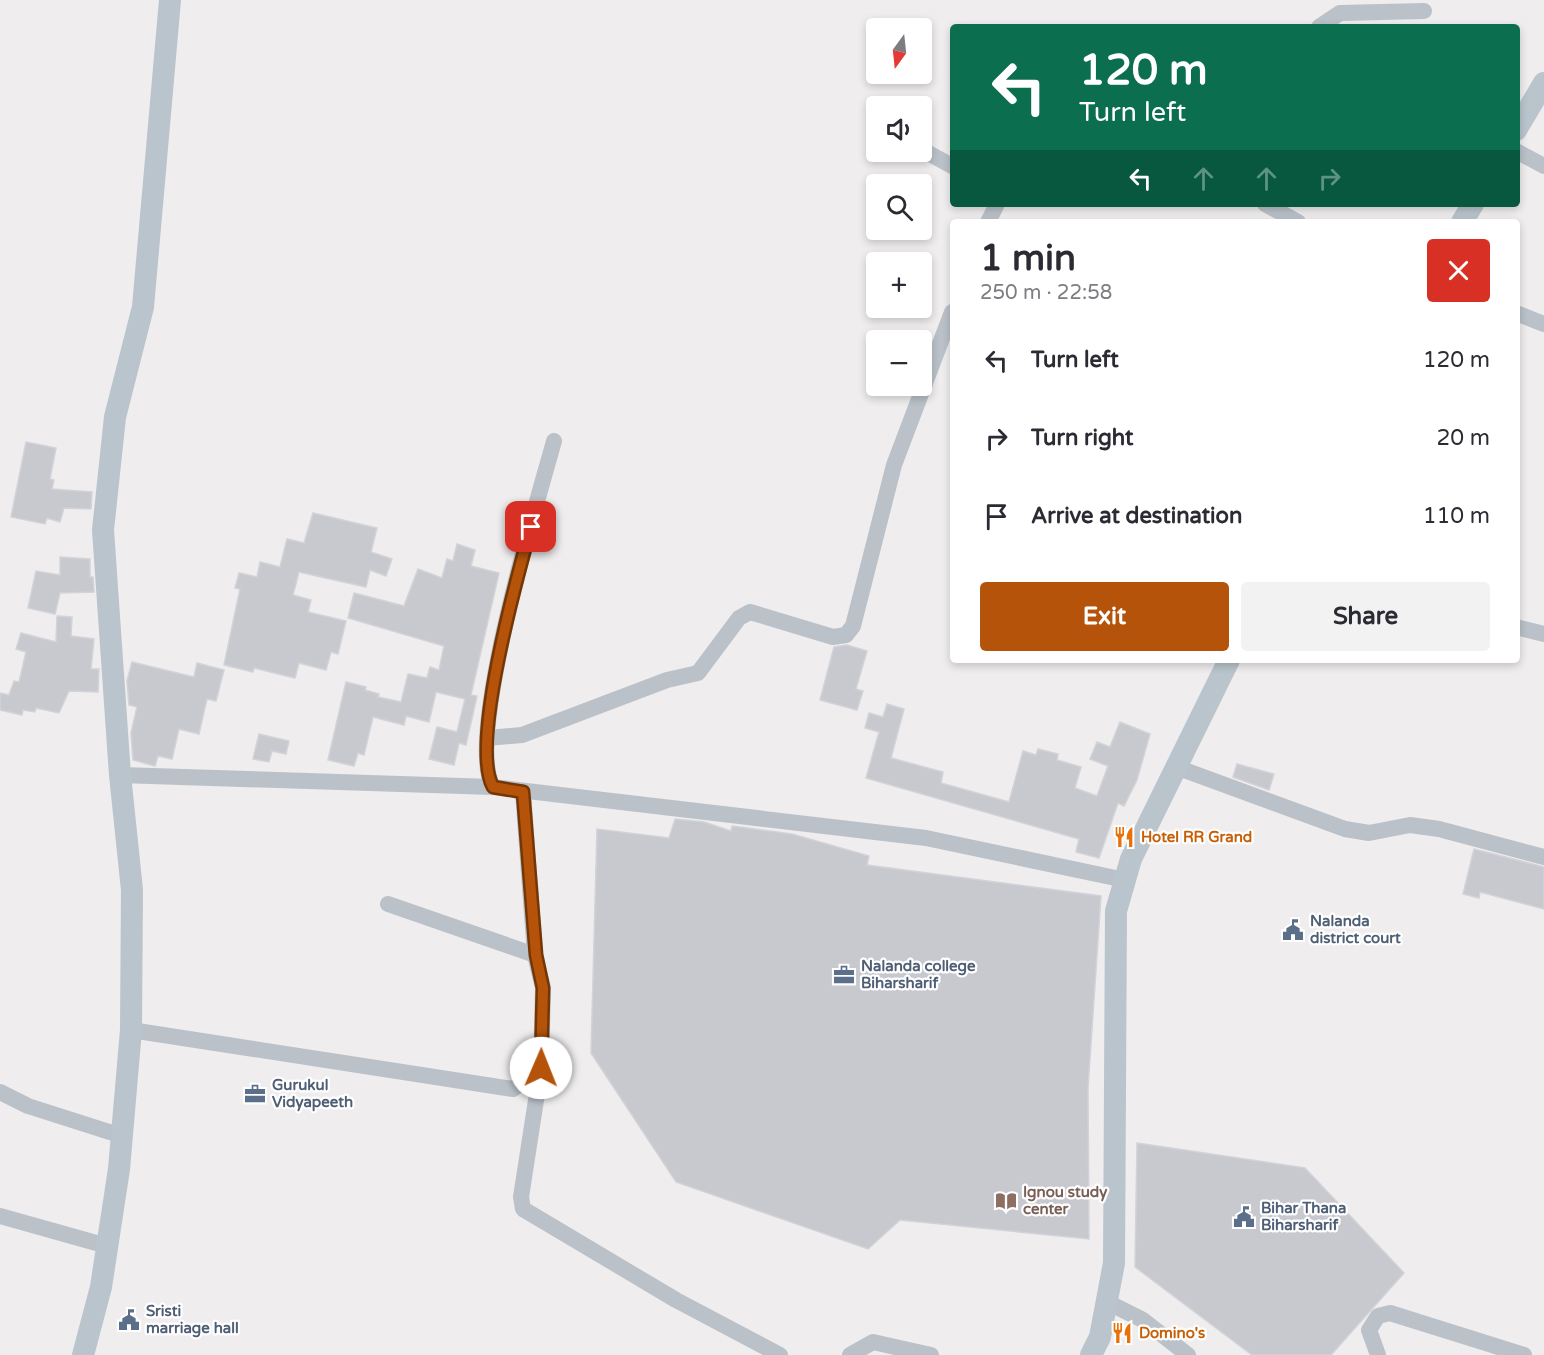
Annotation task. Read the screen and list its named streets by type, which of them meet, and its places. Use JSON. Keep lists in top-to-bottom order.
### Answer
{
  "places": {
    "restaurant": ["Hotel RR Grand", "Domino's"],
    "public building": ["Nalanda district court", "Bihar Thana Biharsharif", "Sristi marriage hall"],
    "office": ["Nalanda college Biharsharif", "Gurukul Vidyapeeth"],
    "library": ["Ignou study center"]
  },
  "north": "bottom",
  "page": {
    "map_buttons": ["+", "−"],
    "turn": ["120 m", "Turn left"],
    "heading": ["1 min", "250 m · 22:58"],
    "list": [
      {
        "name": "Turn left",
        "value": "120 m"
      },
      {
        "name": "Turn right",
        "value": "20 m"
      },
      {
        "name": "Arrive at destination",
        "value": "110 m"
      }
    ],
    "buttons": ["Exit", "Share"]
  }
}
